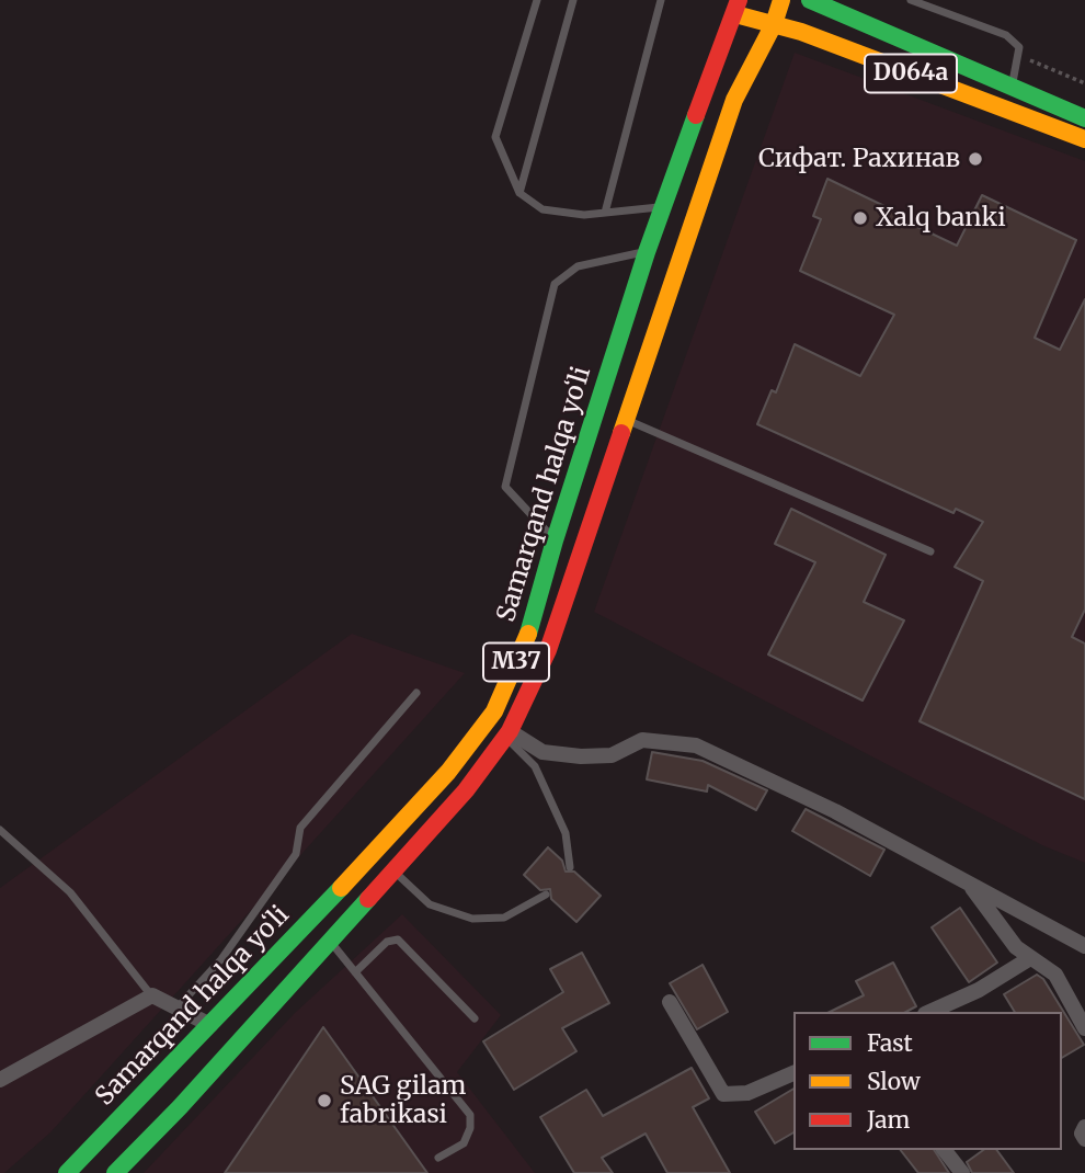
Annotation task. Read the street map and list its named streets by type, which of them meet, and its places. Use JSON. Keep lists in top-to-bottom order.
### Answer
{
  "streets": {
    "main road": ["D064a", "Samarqand halqa yoʻli", "M37"]
  },
  "crossings": [
    ["D064a", "Samarqand halqa yoʻli"]
  ],
  "places": ["Сифат. Рахинав", "Xalq banki", "SAG gilam fabrikasi"],
  "legend": ["Fast", "Slow", "Jam"]
}
